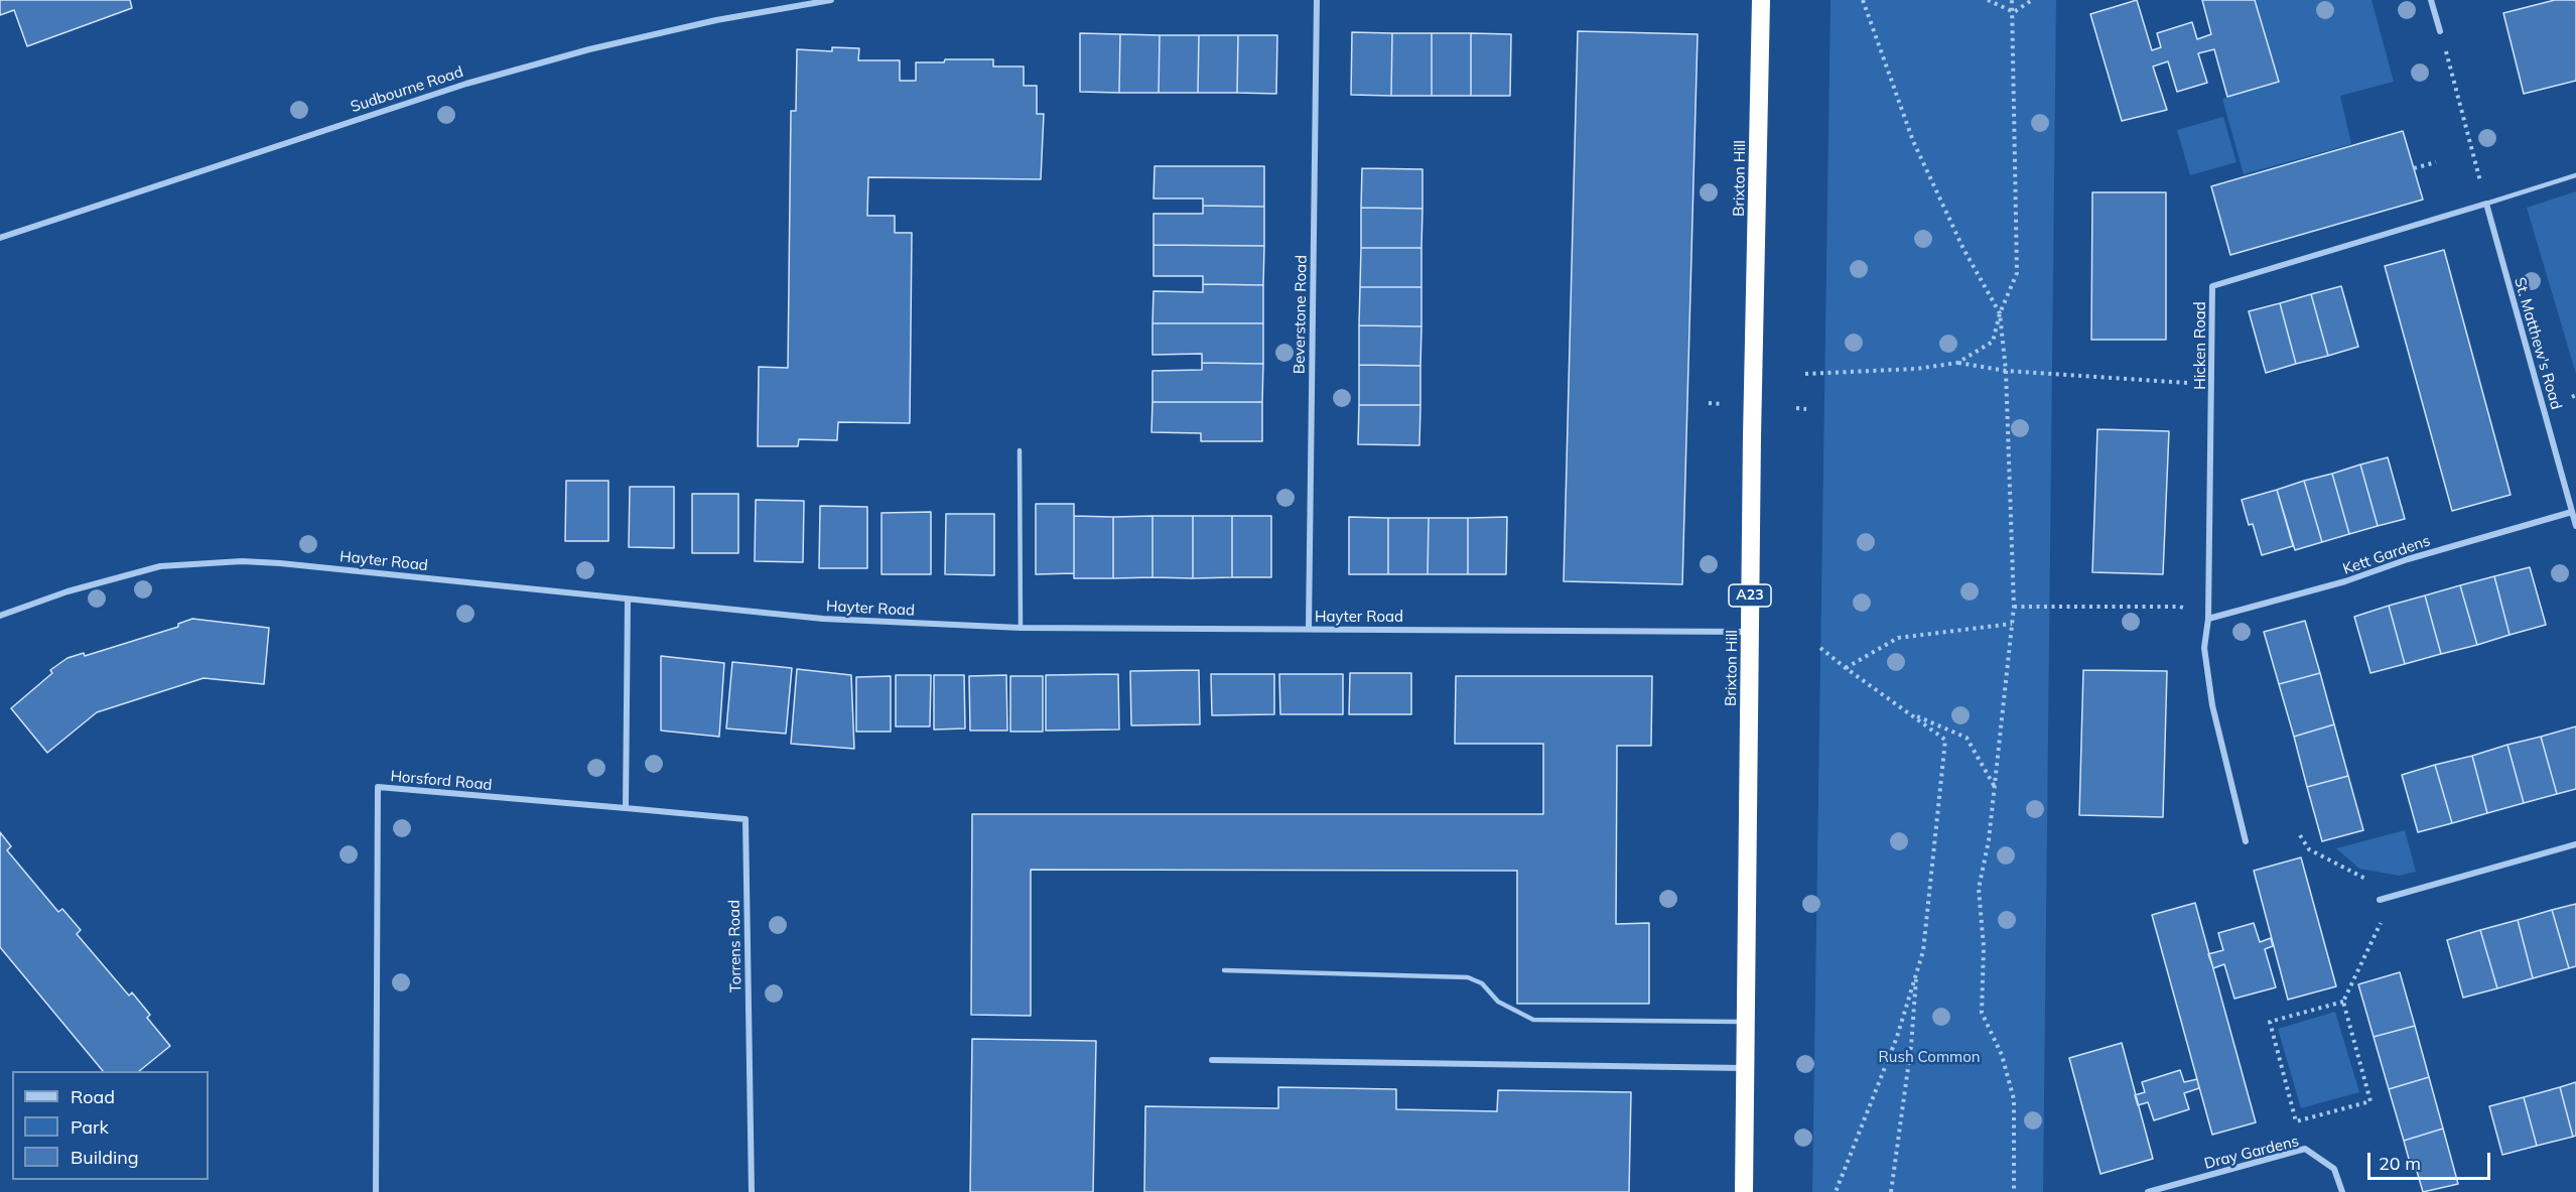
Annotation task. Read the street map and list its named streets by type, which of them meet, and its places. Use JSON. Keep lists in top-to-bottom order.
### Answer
{
  "streets": {
    "highway": ["Brixton Hill", "A23"],
    "street": [
      "Sudbourne Road",
      "Beverstone Road",
      "St. Matthew's Road",
      "Hicken Road",
      "Kett Gardens",
      "Hayter Road",
      "Horsford Road",
      "Torrens Road",
      "Dray Gardens"
    ]
  },
  "crossings": [
    ["Brixton Hill", "Hayter Road"],
    ["Beverstone Road", "Hayter Road"],
    ["St. Matthew's Road", "Hicken Road"],
    ["St. Matthew's Road", "Kett Gardens"],
    ["Hicken Road", "Kett Gardens"],
    ["Horsford Road", "Torrens Road"]
  ],
  "parks": ["Rush Common"],
  "legend": ["Road", "Park", "Building"],
  "scale_bar": "20 m"
}
